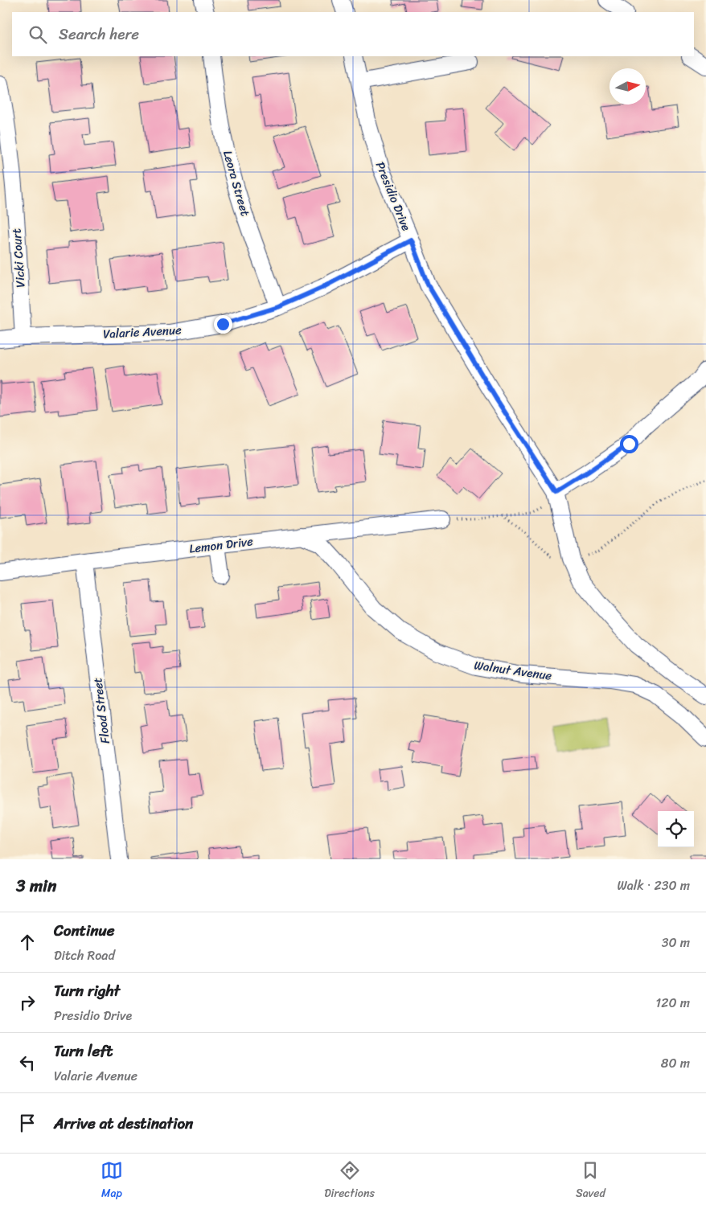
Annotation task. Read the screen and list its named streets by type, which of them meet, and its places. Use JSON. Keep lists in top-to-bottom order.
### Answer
{
  "streets": {
    "street": [
      "Leora Street",
      "Presidio Drive",
      "Vicki Court",
      "Valarie Avenue",
      "Lemon Drive",
      "Walnut Avenue",
      "Flood Street"
    ]
  },
  "crossings": [
    ["Leora Street", "Valarie Avenue"],
    ["Presidio Drive", "Valarie Avenue"],
    ["Vicki Court", "Valarie Avenue"],
    ["Lemon Drive", "Walnut Avenue"],
    ["Lemon Drive", "Flood Street"]
  ],
  "north": "right",
  "page": {
    "search": "Search here",
    "heading": ["3 min", "Walk · 230 m"],
    "list": [
      ["Continue", "Ditch Road", "30 m"],
      ["Turn right", "Presidio Drive", "120 m"],
      ["Turn left", "Valarie Avenue", "80 m"],
      "Arrive at destination"
    ],
    "nav": ["Map", "Directions", "Saved"]
  }
}
